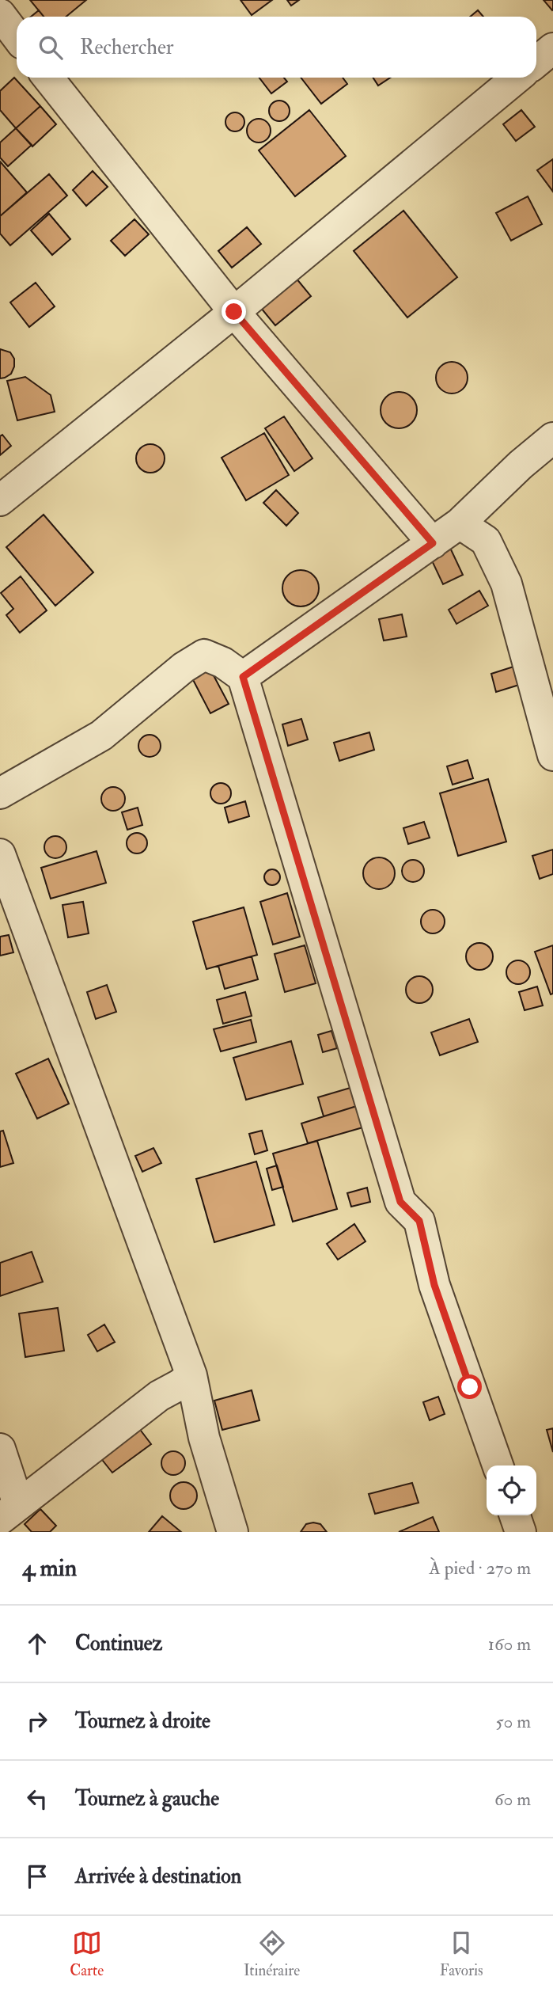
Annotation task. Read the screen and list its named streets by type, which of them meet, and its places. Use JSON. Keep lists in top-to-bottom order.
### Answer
{
  "page": {
    "search": "Rechercher",
    "heading": ["4 min", "À pied · 270 m"],
    "list": [
      ["Continuez", "160 m"],
      ["Tournez à droite", "50 m"],
      ["Tournez à gauche", "60 m"],
      "Arrivée à destination"
    ],
    "nav": ["Carte", "Itinéraire", "Favoris"]
  }
}
